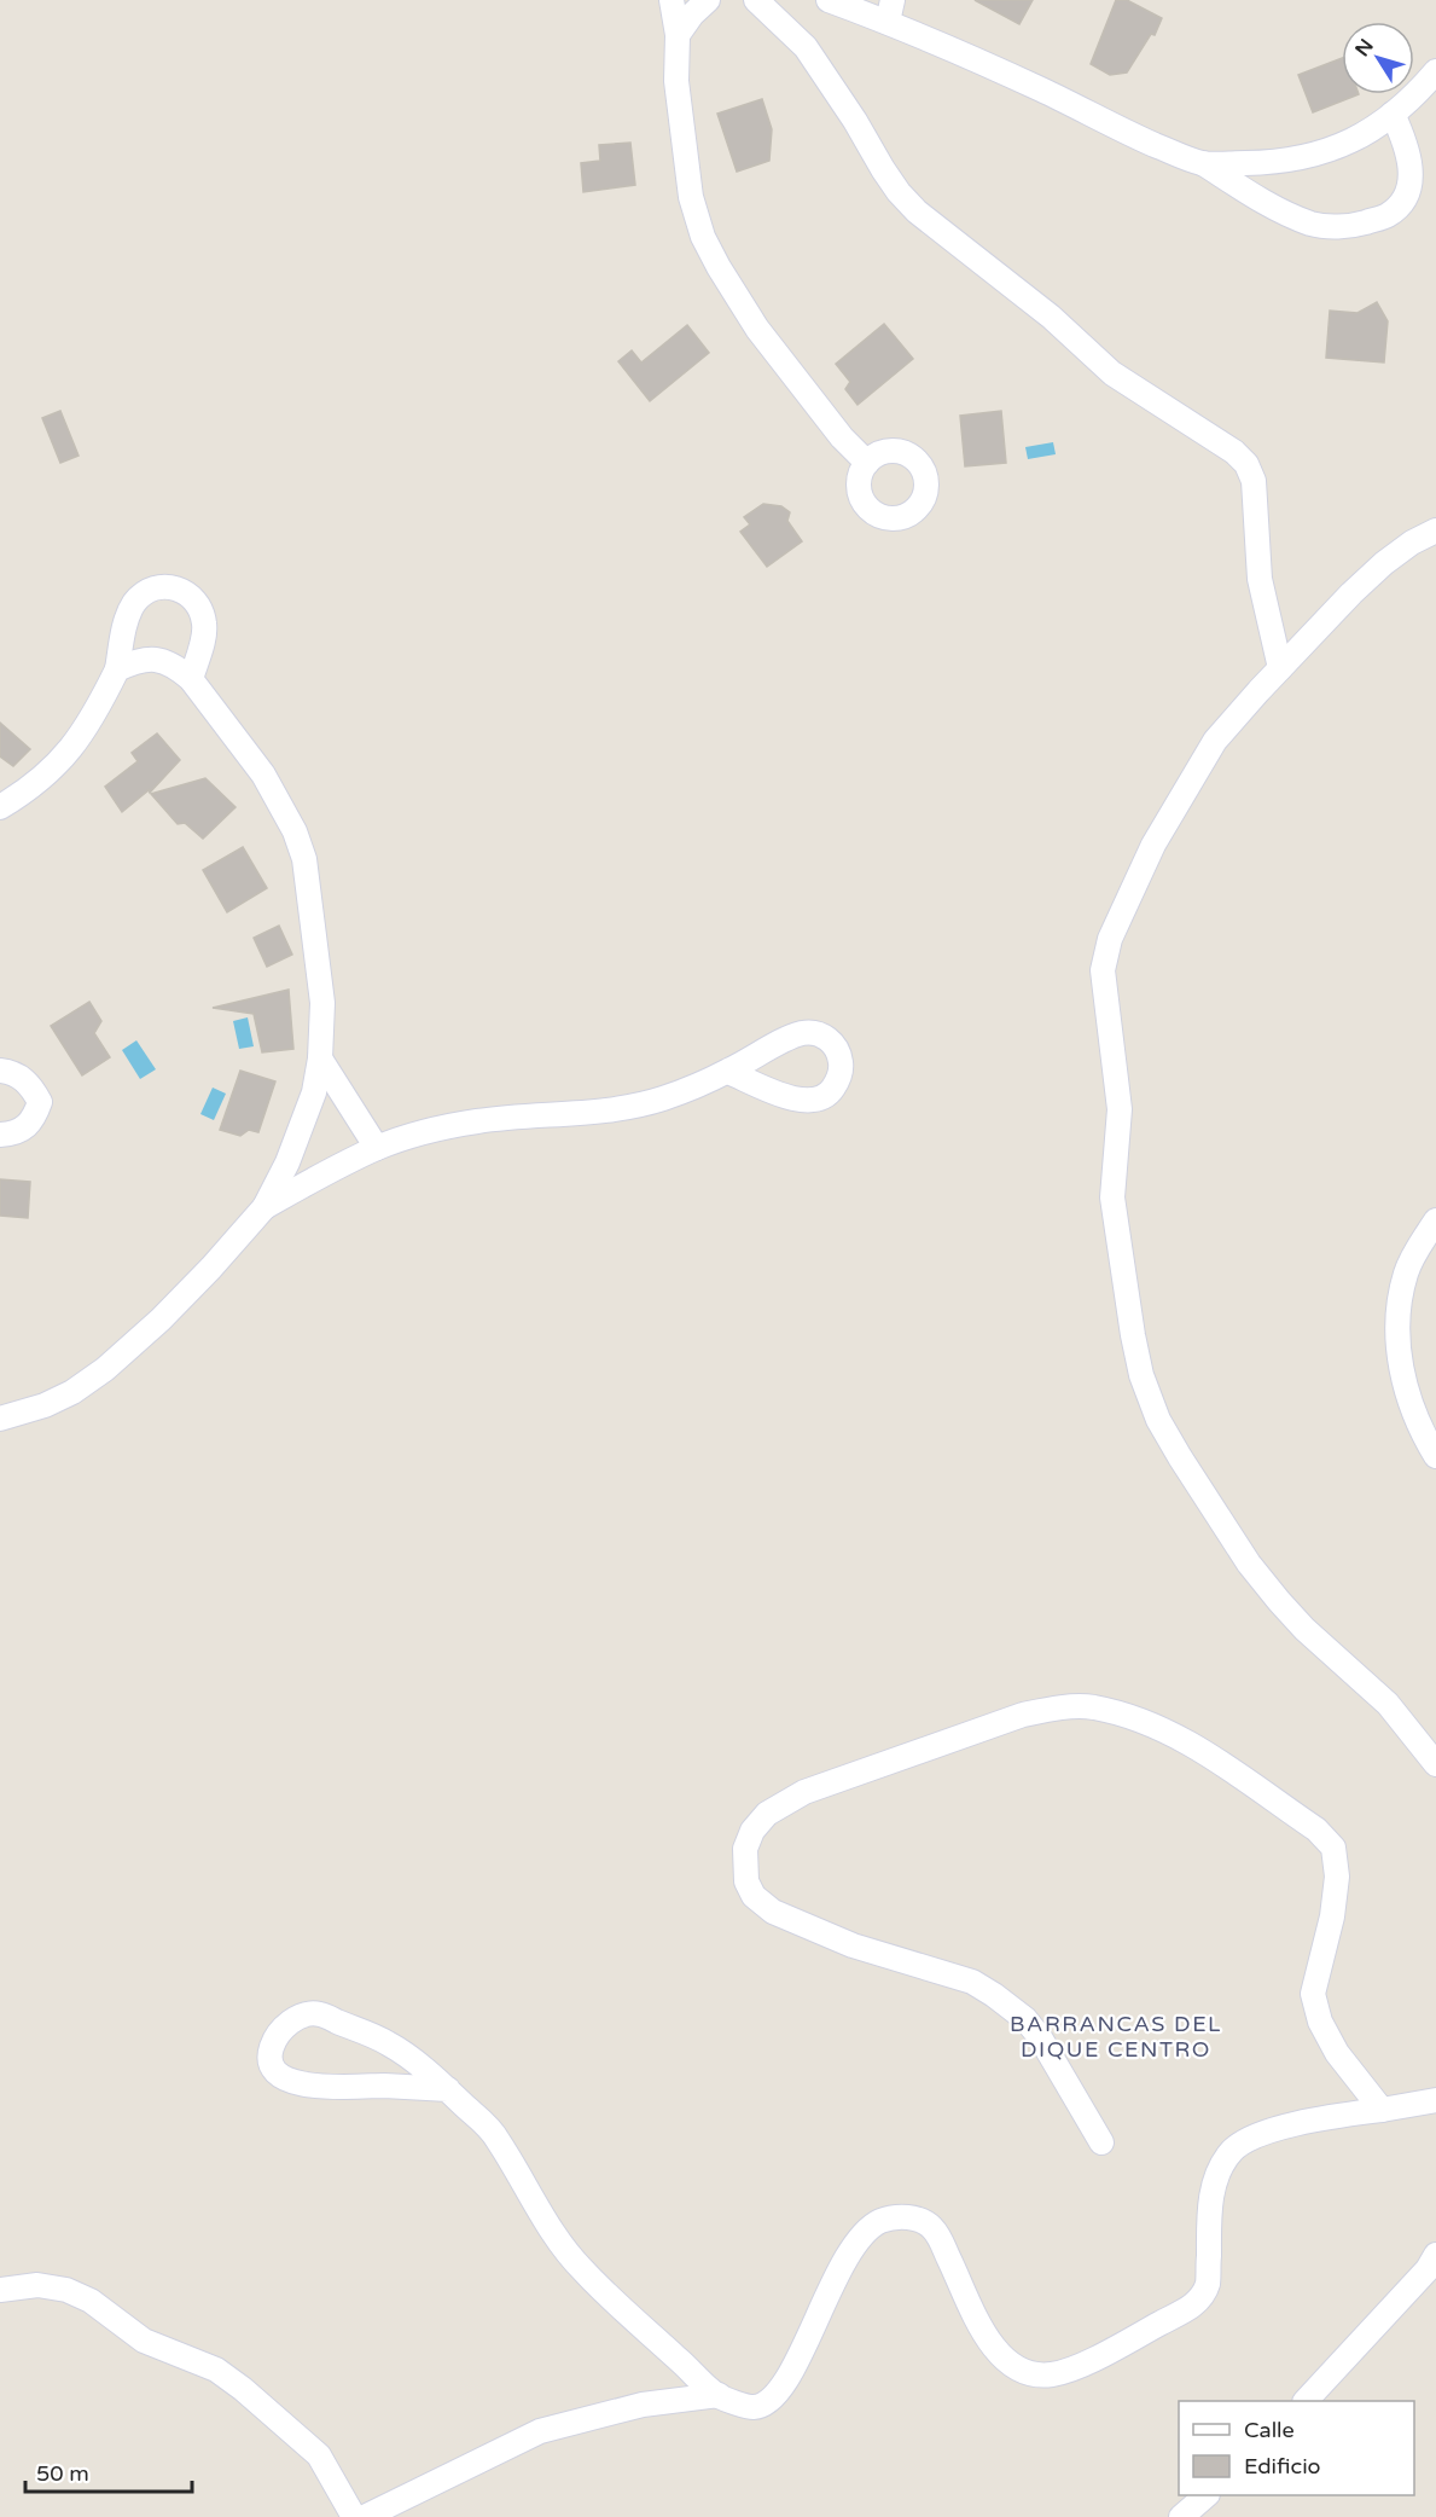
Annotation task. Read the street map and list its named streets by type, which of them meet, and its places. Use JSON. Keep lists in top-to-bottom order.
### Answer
{
  "districts": ["BARRANCAS DEL DIQUE CENTRO"],
  "legend": ["Calle", "Edificio"],
  "scale_bar": "50 m",
  "north": "top left"
}
